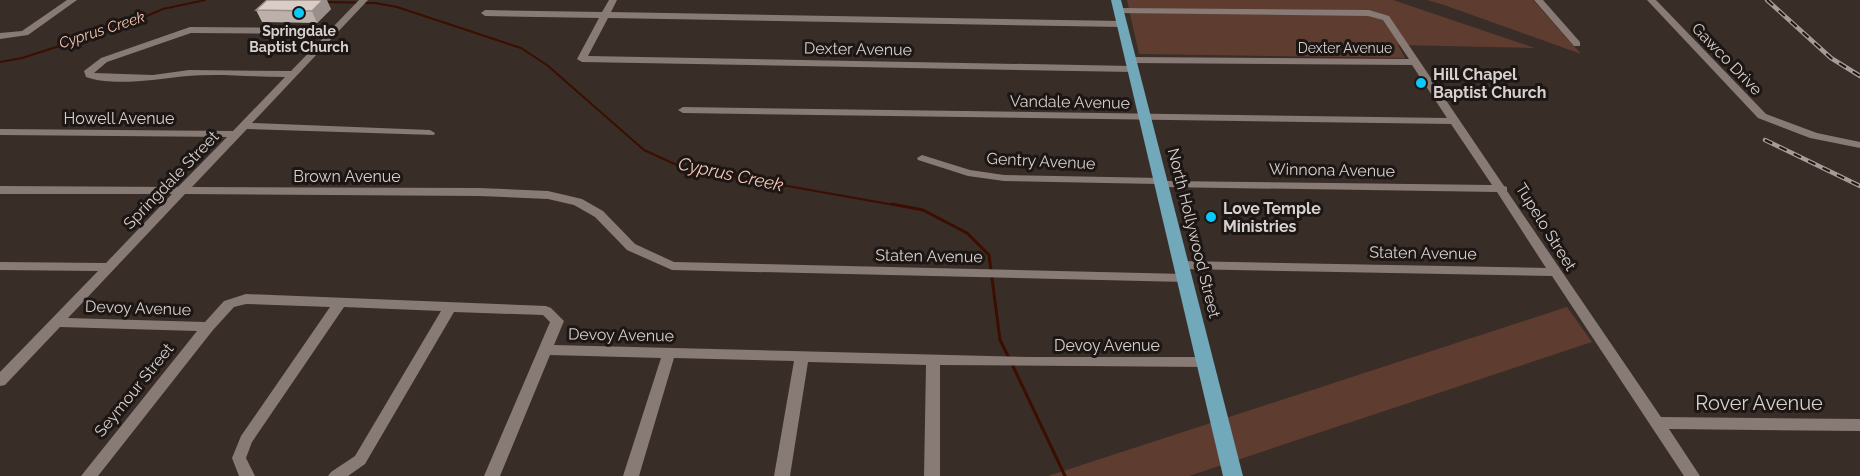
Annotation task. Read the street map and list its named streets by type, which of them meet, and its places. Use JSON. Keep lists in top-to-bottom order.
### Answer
{
  "streets": {
    "main road": ["North Hollywood Street"],
    "street": [
      "Dexter Avenue",
      "Gawco Drive",
      "Vandale Avenue",
      "Howell Avenue",
      "Gentry Avenue",
      "Winnona Avenue",
      "Brown Avenue",
      "Springdale Street",
      "Tupelo Street",
      "Staten Avenue",
      "Devoy Avenue",
      "Seymour Street",
      "Rover Avenue"
    ]
  },
  "crossings": [
    ["Dexter Avenue", "Tupelo Street"],
    ["Dexter Avenue", "North Hollywood Street"],
    ["Vandale Avenue", "Tupelo Street"],
    ["Vandale Avenue", "North Hollywood Street"],
    ["Howell Avenue", "Springdale Street"],
    ["Gentry Avenue", "Winnona Avenue"],
    ["Gentry Avenue", "North Hollywood Street"],
    ["Winnona Avenue", "Tupelo Street"],
    ["Winnona Avenue", "North Hollywood Street"],
    ["Brown Avenue", "Springdale Street"],
    ["Brown Avenue", "Staten Avenue"],
    ["Springdale Street", "Devoy Avenue"],
    ["Tupelo Street", "North Hollywood Street"],
    ["Tupelo Street", "Staten Avenue"],
    ["Tupelo Street", "Rover Avenue"],
    ["North Hollywood Street", "Staten Avenue"],
    ["North Hollywood Street", "Devoy Avenue"],
    ["Devoy Avenue", "Seymour Street"]
  ],
  "water": ["Cyprus Creek"],
  "places": ["Springdale Baptist Church", "Hill Chapel Baptist Church", "Love Temple Ministries"]
}
